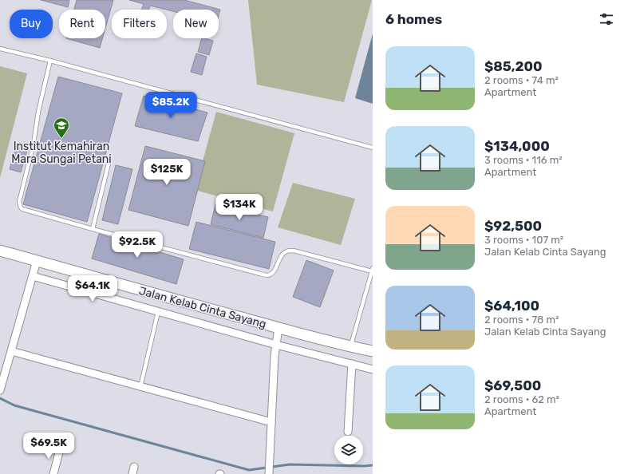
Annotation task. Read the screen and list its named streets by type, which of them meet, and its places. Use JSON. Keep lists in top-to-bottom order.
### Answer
{
  "streets": {
    "main road": ["Jalan Kelab Cinta Sayang"]
  },
  "places": {
    "school or university": ["Institut Kemahiran Mara Sungai Petani"]
  },
  "page": {
    "heading": "6 homes",
    "chip": [
      "Buy",
      "Rent",
      "Filters",
      "New"
    ],
    "list": [
      {
        "name": "$85,200",
        "note": "2 rooms · 74 m² · Apartment"
      },
      {
        "name": "$134,000",
        "note": "3 rooms · 116 m² · Apartment"
      },
      {
        "name": "$92,500",
        "note": "3 rooms · 107 m² · Jalan Kelab Cinta Sayang"
      },
      {
        "name": "$64,100",
        "note": "2 rooms · 78 m² · Jalan Kelab Cinta Sayang"
      },
      {
        "name": "$69,500",
        "note": "2 rooms · 62 m² · Apartment"
      }
    ],
    "price": [
      "$85.2K",
      "$125K",
      "$134K",
      "$92.5K",
      "$64.1K",
      "$69.5K"
    ]
  }
}
